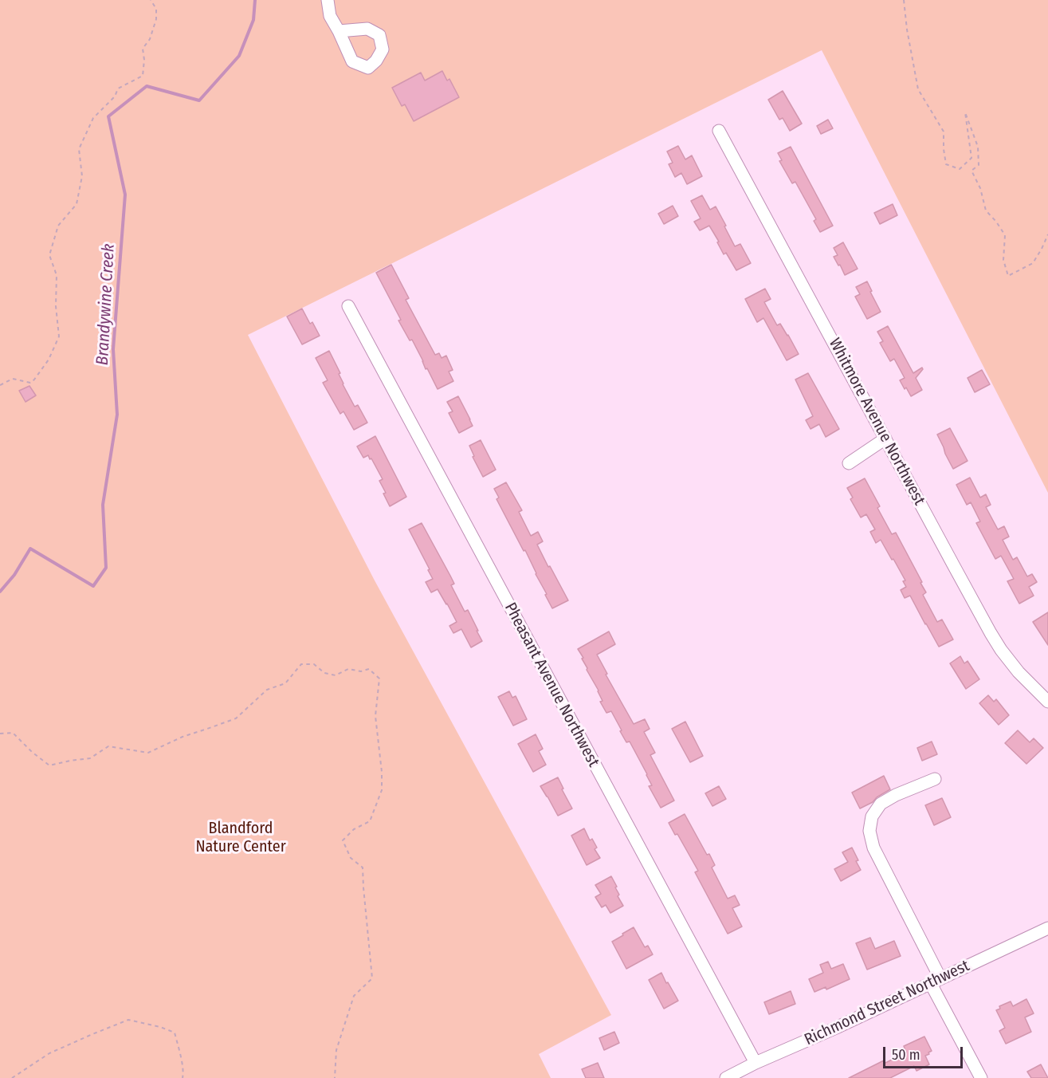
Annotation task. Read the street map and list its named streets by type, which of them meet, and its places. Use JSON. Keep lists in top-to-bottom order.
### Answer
{
  "streets": {
    "street": ["Whitmore Avenue Northwest", "Pheasant Avenue Northwest", "Richmond Street Northwest"]
  },
  "crossings": [
    ["Pheasant Avenue Northwest", "Richmond Street Northwest"]
  ],
  "water": ["Brandywine Creek"],
  "parks": ["Blandford Nature Center"],
  "scale_bar": "50 m"
}
